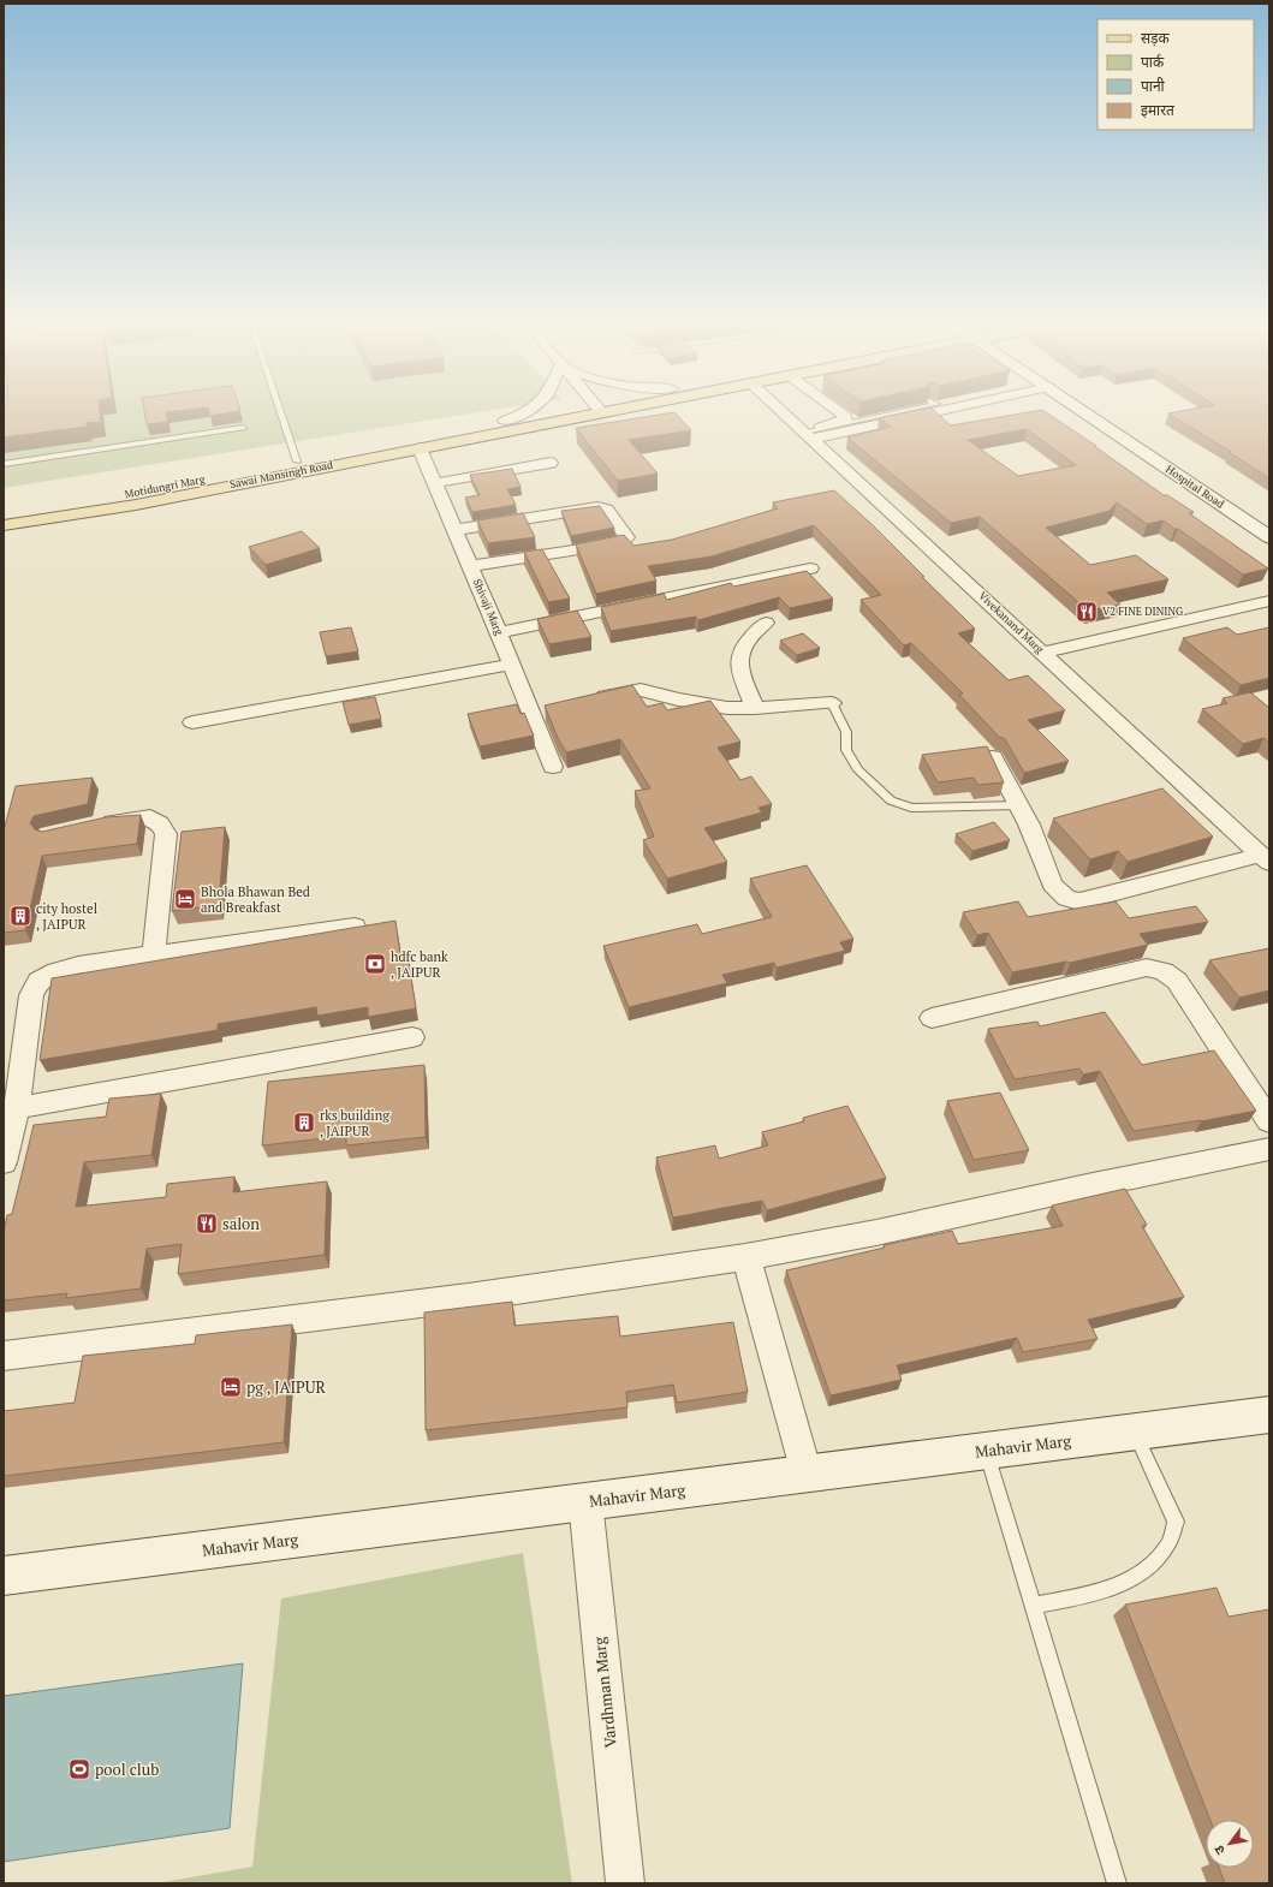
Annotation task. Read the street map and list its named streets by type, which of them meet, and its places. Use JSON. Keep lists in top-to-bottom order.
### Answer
{
  "streets": {
    "main road": ["Sawai Mansingh Road", "Motidungri Marg"],
    "street": [
      "Hospital Road",
      "Shivaji Marg",
      "Vivekanand Marg",
      "Mahavir Marg",
      "Vardhman Marg"
    ]
  },
  "crossings": [
    ["Sawai Mansingh Road", "Shivaji Marg"],
    ["Mahavir Marg", "Vardhman Marg"]
  ],
  "places": {
    "restaurant": ["V2 FINE DINING", "salon"],
    "hotel": ["Bhola Bhawan Bed and Breakfast", "pg , JAIPUR"],
    "building": ["city hostel , JAIPUR", "rks building , JAIPUR"],
    "bank": ["hdfc bank , JAIPUR"],
    "sports": ["pool club"]
  },
  "legend": [
    "सड़क",
    "पार्क",
    "पानी",
    "इमारत"
  ],
  "north": "bottom left"
}
